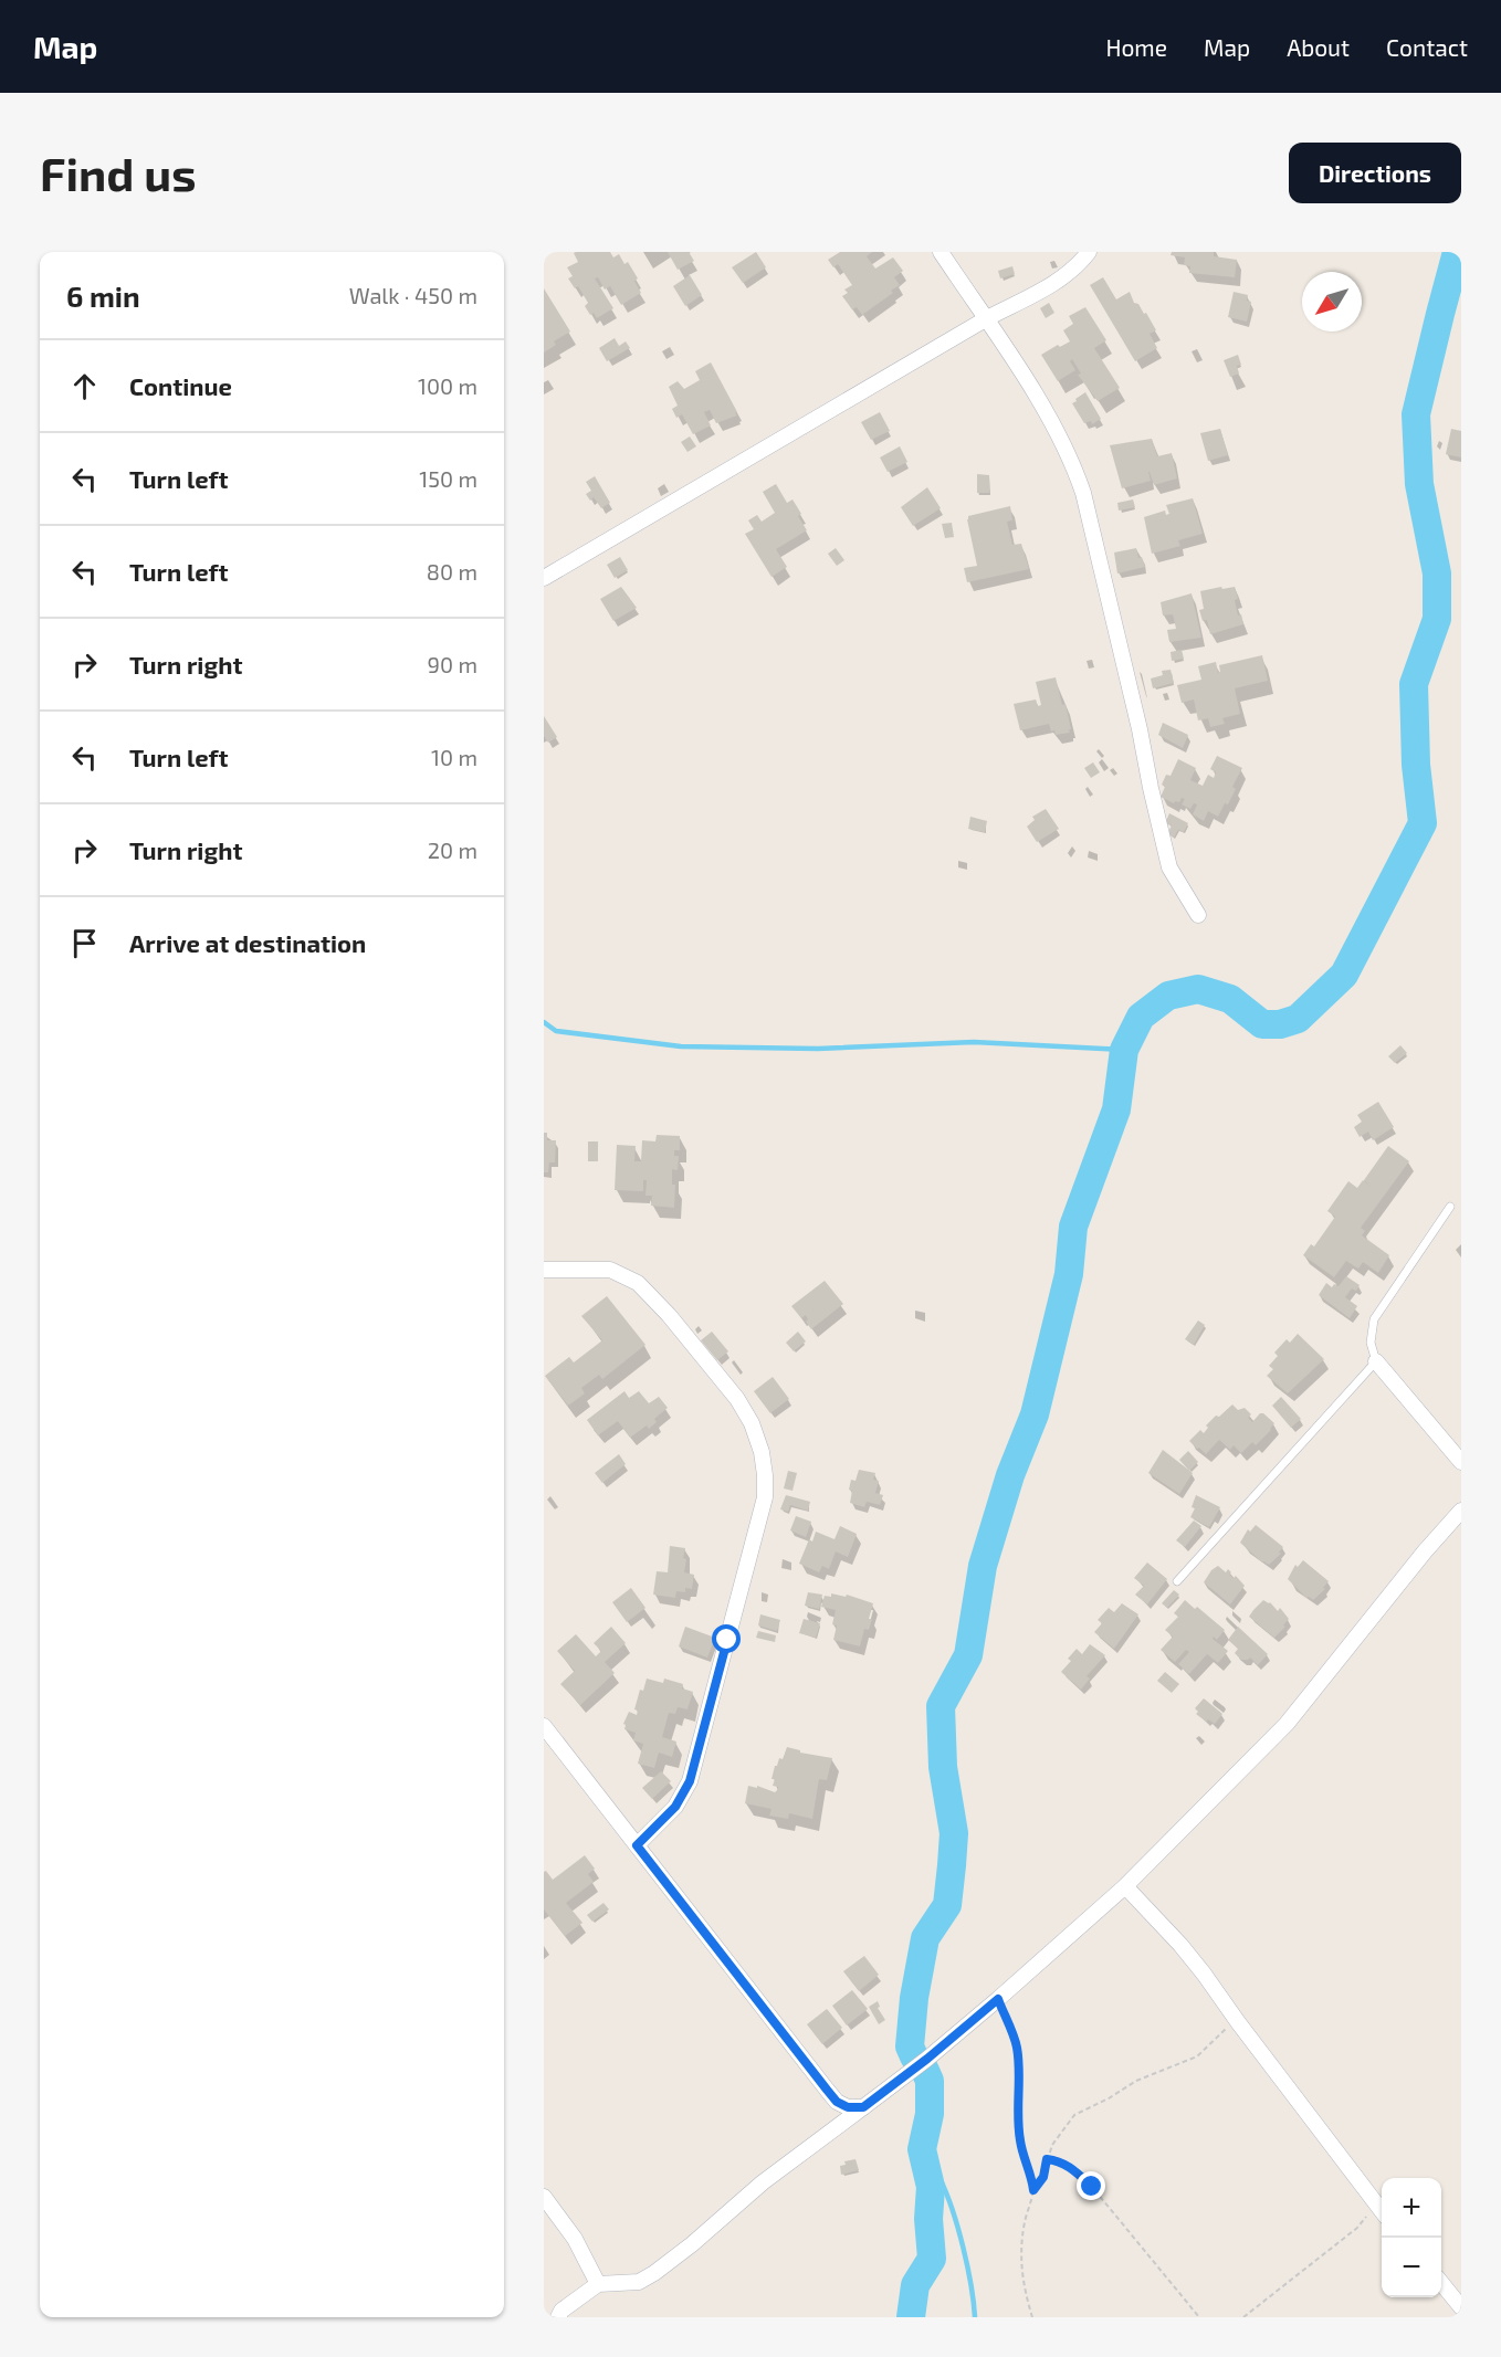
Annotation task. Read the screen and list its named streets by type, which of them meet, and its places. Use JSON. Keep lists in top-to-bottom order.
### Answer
{
  "north": "bottom left",
  "page": {
    "header": "Map",
    "nav": [
      "Home",
      "Map",
      "About",
      "Contact"
    ],
    "buttons": "Directions",
    "title": "Find us",
    "heading": ["6 min", "Walk · 450 m"],
    "list": [
      ["Continue", "100 m"],
      ["Turn left", "150 m"],
      ["Turn left", "80 m"],
      ["Turn right", "90 m"],
      ["Turn left", "10 m"],
      ["Turn right", "20 m"],
      "Arrive at destination"
    ],
    "map_buttons": ["+", "−"]
  }
}
